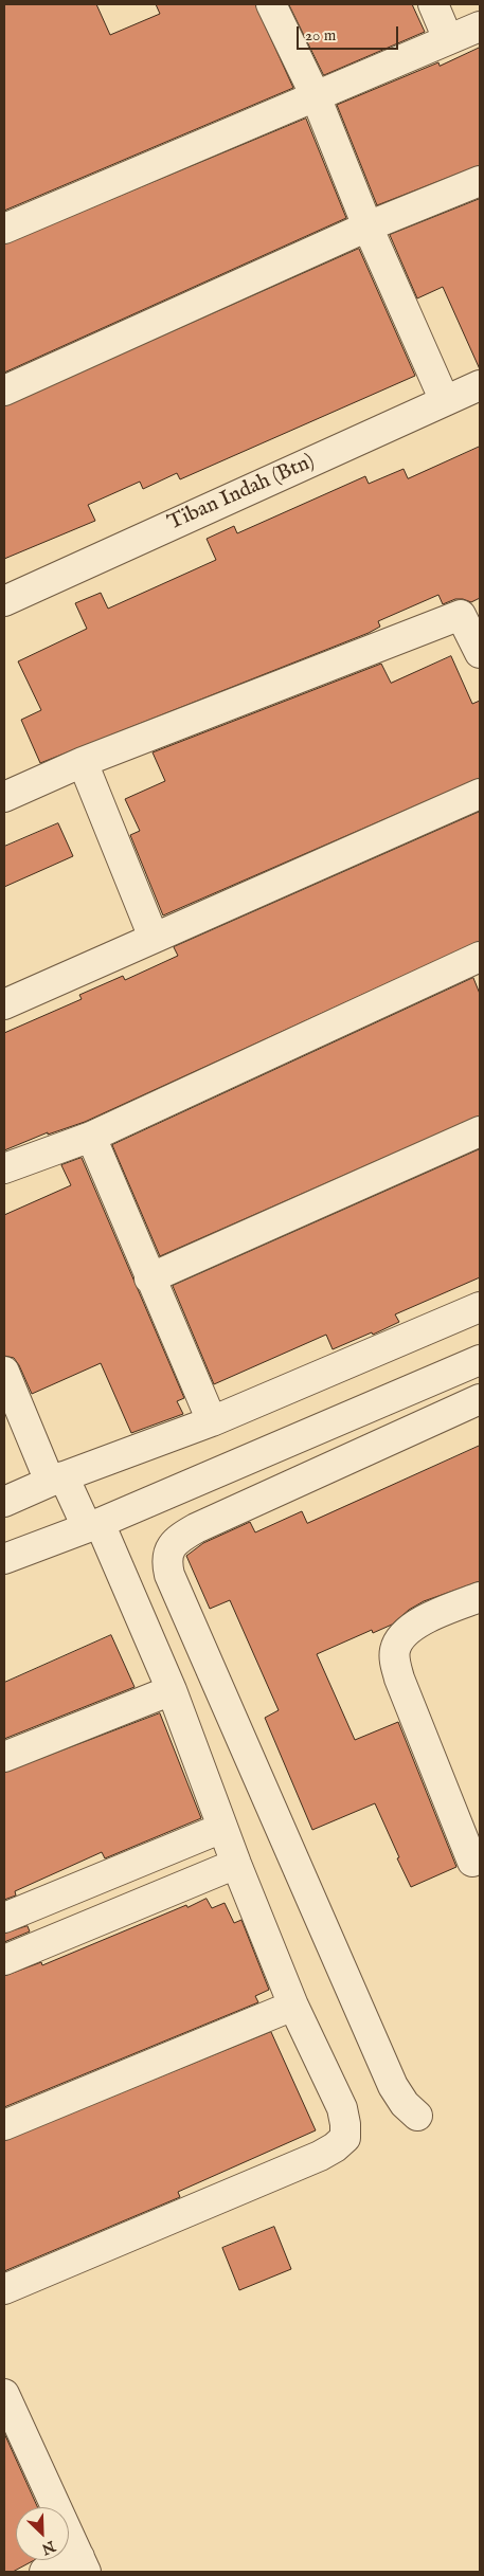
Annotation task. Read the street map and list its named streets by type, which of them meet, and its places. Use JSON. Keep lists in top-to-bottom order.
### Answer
{
  "streets": {
    "street": ["Tiban Indah (Btn)"]
  },
  "scale_bar": "20 m",
  "north": "bottom right"
}
